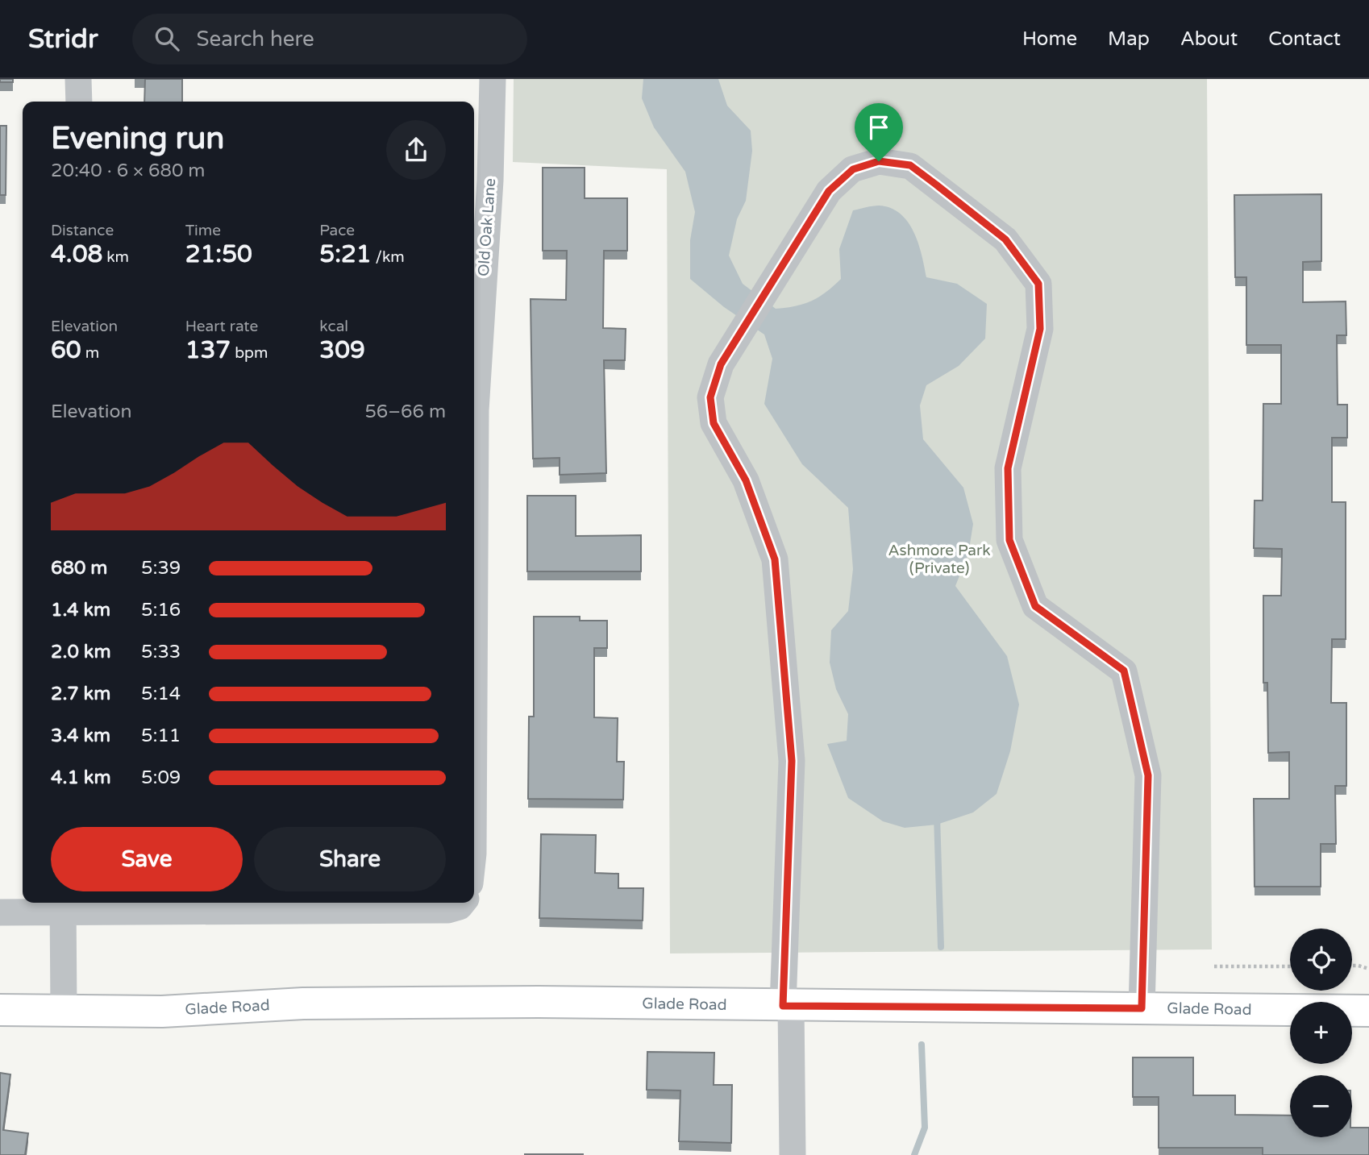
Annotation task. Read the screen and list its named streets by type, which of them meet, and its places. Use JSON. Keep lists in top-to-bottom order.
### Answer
{
  "streets": {
    "main road": ["Glade Road"],
    "street": ["Old Oak Lane"]
  },
  "parks": ["Ashmore Park (Private)"],
  "page": {
    "header": "Stridr",
    "search": "Search here",
    "nav": [
      "Home",
      "Map",
      "About",
      "Contact"
    ],
    "heading": ["Evening run", "20:40 · 6 × 680 m"],
    "stats": [
      ["Distance", "4.08 km"],
      ["Time", "21:50"],
      ["Pace", "5:21 /km"],
      ["Elevation", "60 m"],
      ["Heart rate", "137 bpm"],
      ["kcal", "309"]
    ],
    "chart": ["Elevation", "56–66 m"],
    "list": [
      {
        "name": "680 m",
        "note": "5:39"
      },
      {
        "name": "1.4 km",
        "note": "5:16"
      },
      {
        "name": "2.0 km",
        "note": "5:33"
      },
      {
        "name": "2.7 km",
        "note": "5:14"
      },
      {
        "name": "3.4 km",
        "note": "5:11"
      },
      {
        "name": "4.1 km",
        "note": "5:09"
      }
    ],
    "buttons": ["Save", "Share"],
    "map_buttons": ["+", "−"]
  }
}
